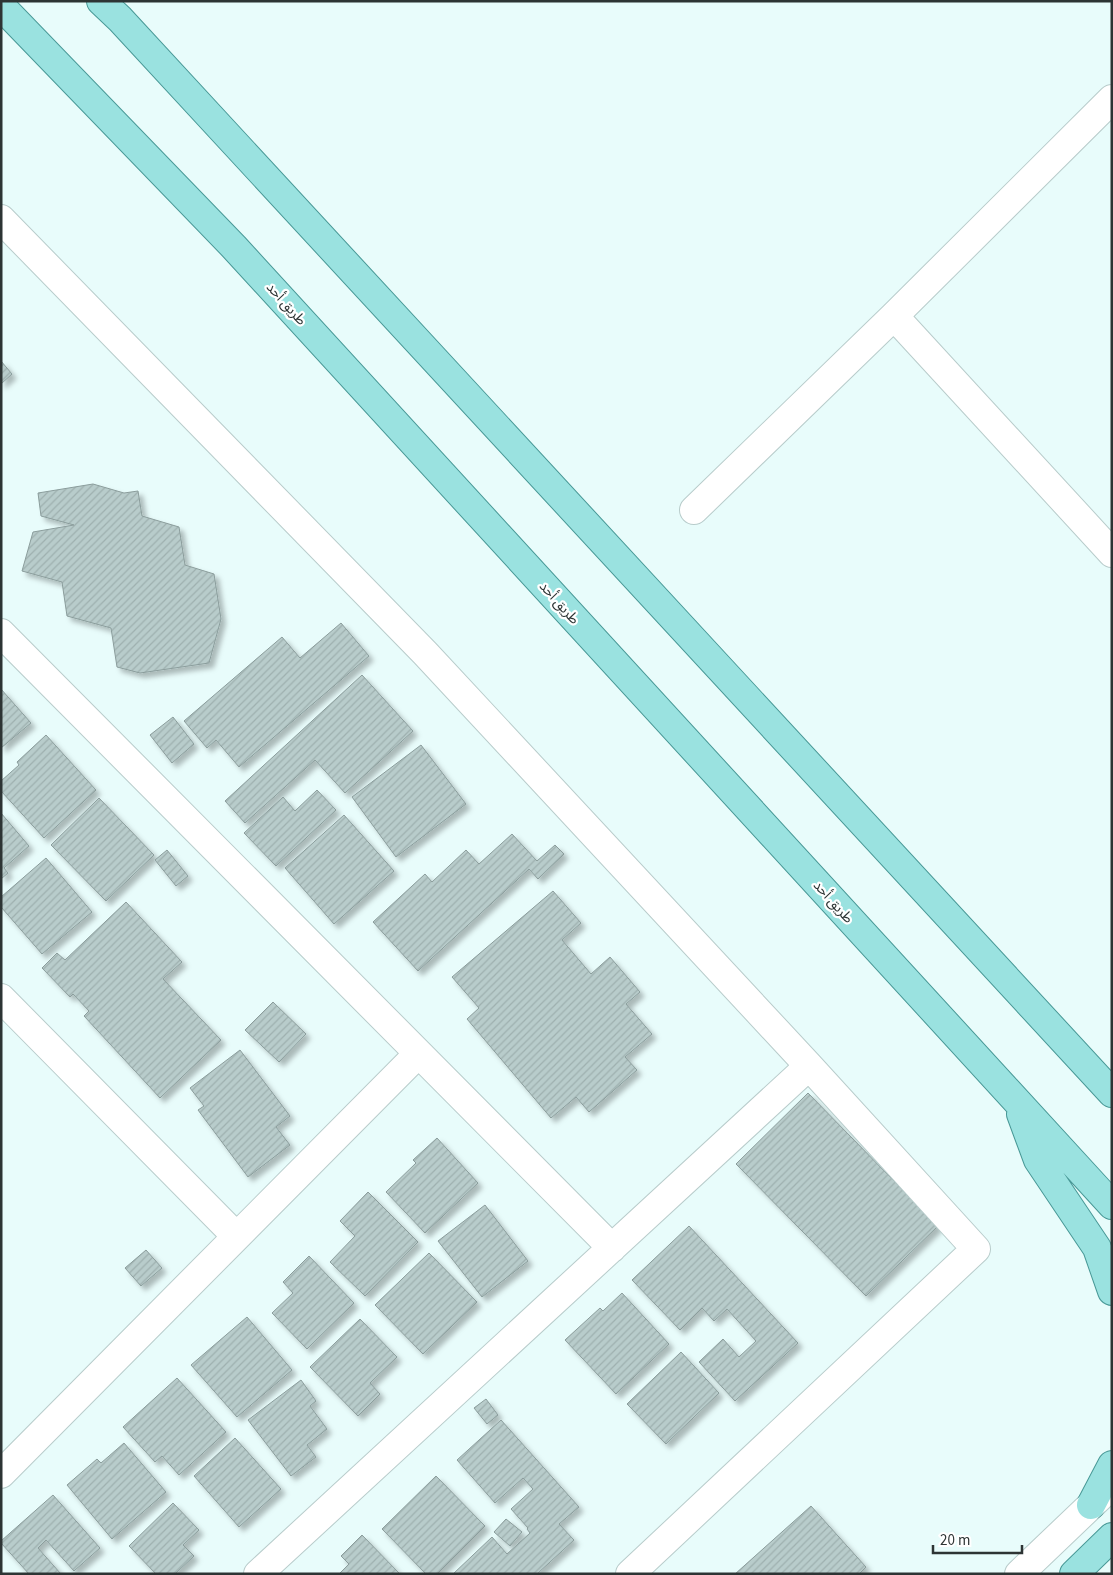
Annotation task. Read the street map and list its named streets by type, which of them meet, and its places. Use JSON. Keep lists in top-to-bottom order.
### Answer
{
  "streets": {
    "main road": ["طريق أحد"]
  },
  "scale_bar": "20 m"
}
